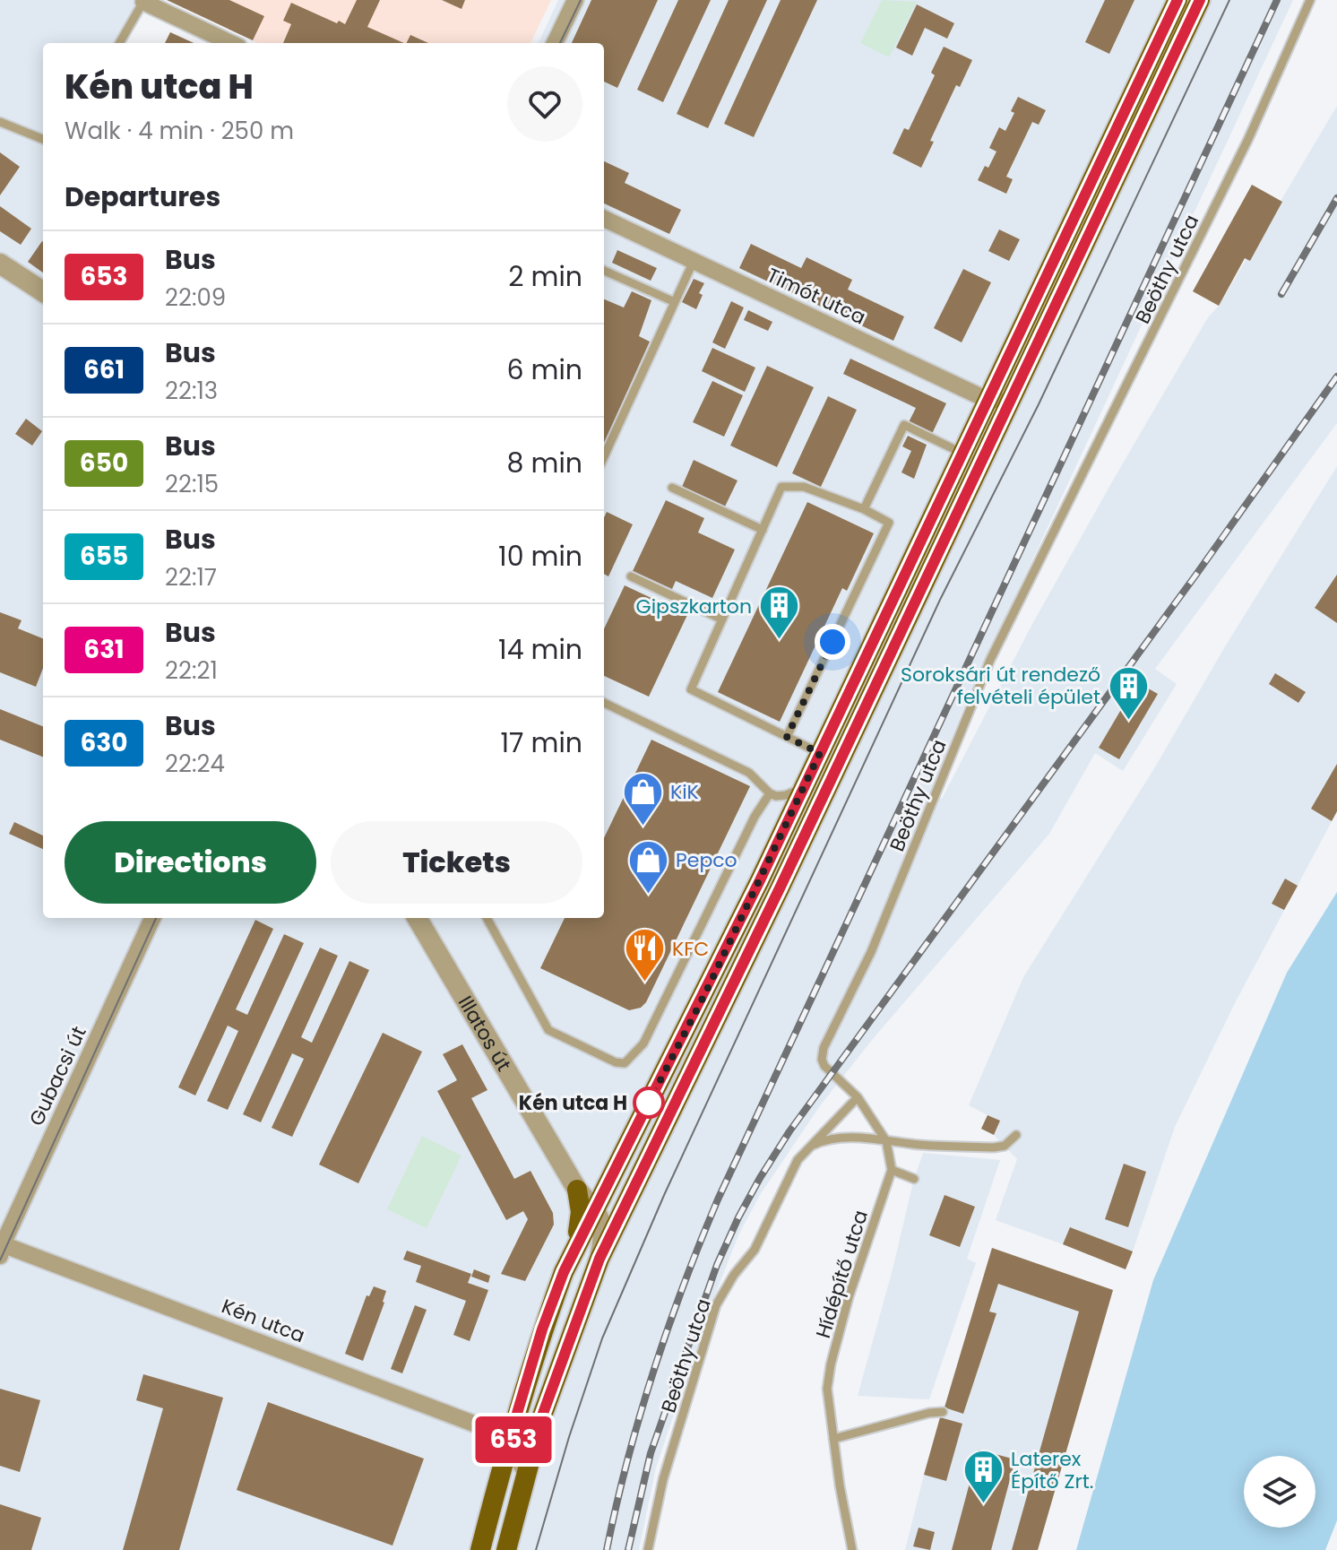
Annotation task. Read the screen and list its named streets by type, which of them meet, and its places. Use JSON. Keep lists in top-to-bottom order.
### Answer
{
  "streets": {
    "street": [
      "Timót utca",
      "Illatos út",
      "Gubacsi út",
      "Kén utca"
    ],
    "lane": ["Beöthy utca", "Hídépítő utca"]
  },
  "crossings": [
    ["Gubacsi út", "Kén utca"]
  ],
  "places": {
    "building": ["Gipszkarton", "Soroksári út rendező felvételi épület", "Laterex Építő Zrt."],
    "shop": ["KiK", "Pepco"],
    "restaurant": ["KFC"],
    "other": ["Kén utca H"]
  },
  "lines": ["bus line 653"],
  "page": {
    "on_map": "653",
    "heading": [
      ["Kén utca H", "Walk · 4 min · 250 m"],
      "Departures"
    ],
    "list": [
      {
        "mark": "653",
        "name": "Bus",
        "note": "22:09",
        "value": "2 min"
      },
      {
        "mark": "661",
        "name": "Bus",
        "note": "22:13",
        "value": "6 min"
      },
      {
        "mark": "650",
        "name": "Bus",
        "note": "22:15",
        "value": "8 min"
      },
      {
        "mark": "655",
        "name": "Bus",
        "note": "22:17",
        "value": "10 min"
      },
      {
        "mark": "631",
        "name": "Bus",
        "note": "22:21",
        "value": "14 min"
      },
      {
        "mark": "630",
        "name": "Bus",
        "note": "22:24",
        "value": "17 min"
      }
    ],
    "buttons": ["Directions", "Tickets"]
  }
}
